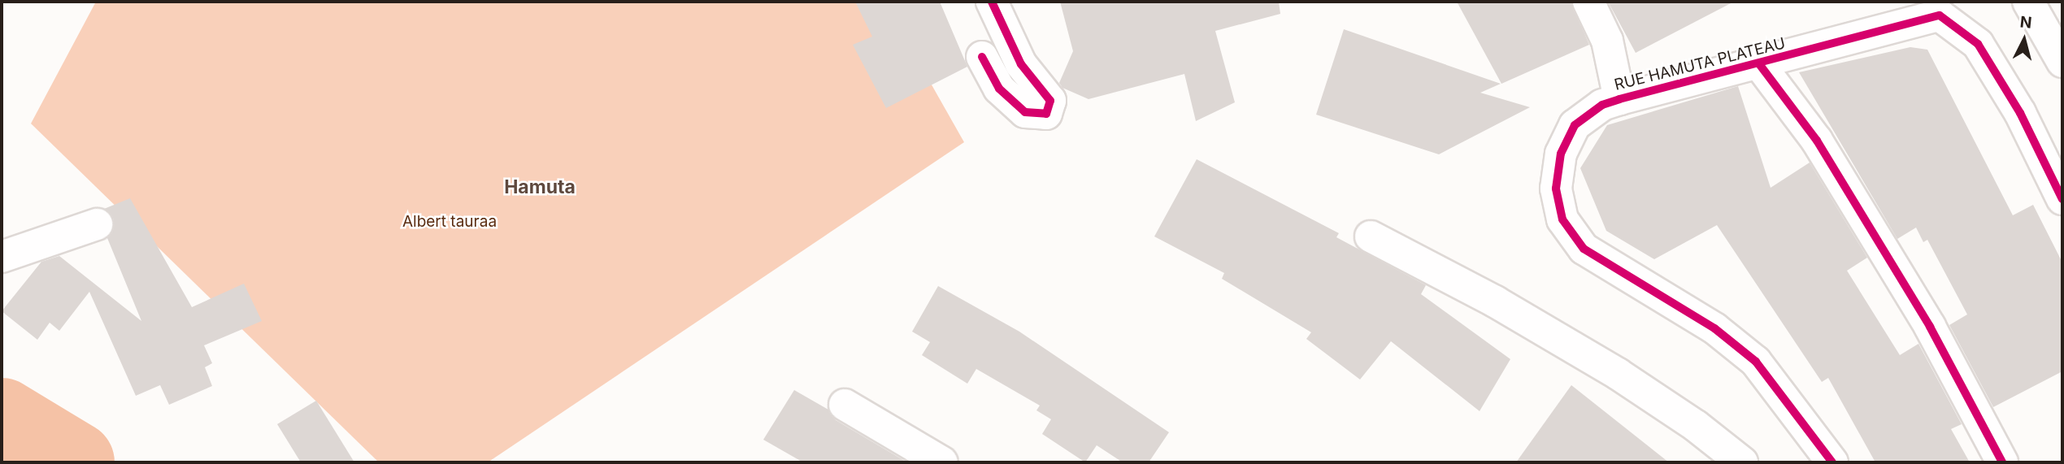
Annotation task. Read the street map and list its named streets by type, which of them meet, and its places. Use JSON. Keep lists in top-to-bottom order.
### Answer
{
  "streets": {
    "street": ["RUE HAMUTA PLATEAU"]
  },
  "districts": ["Hamuta"],
  "parks": ["Albert tauraa"],
  "north": "top"
}
